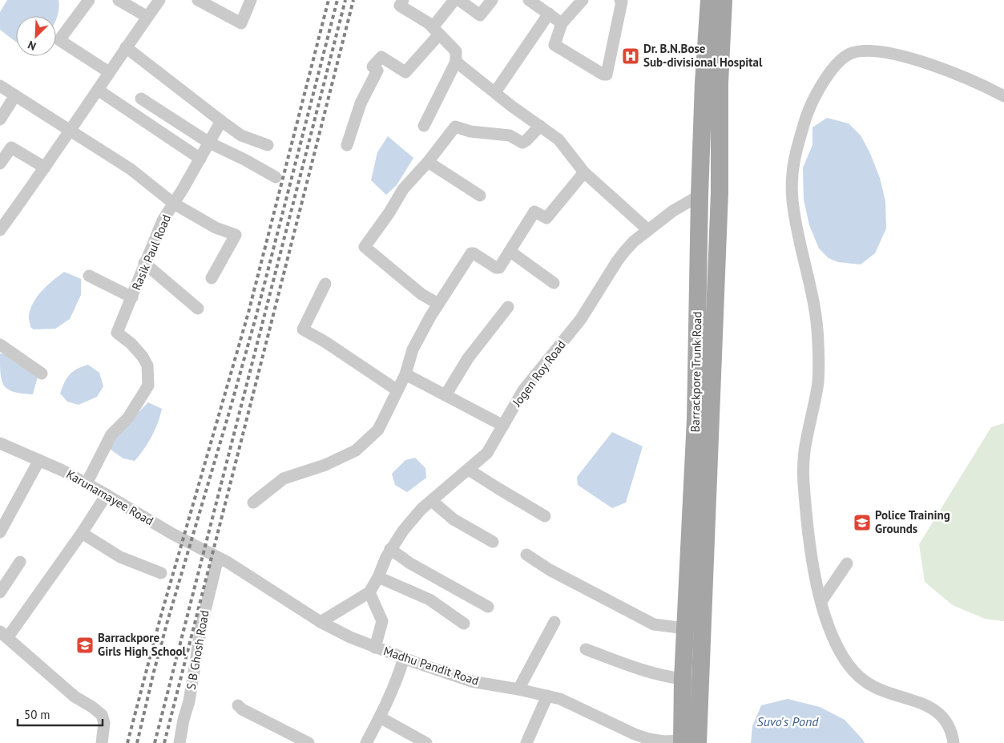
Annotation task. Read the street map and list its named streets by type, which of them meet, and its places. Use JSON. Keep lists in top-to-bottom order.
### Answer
{
  "streets": {
    "main road": ["Barrackpore Trunk Road"],
    "street": [
      "Rasik Paul Road",
      "Jogen Roy Road",
      "Karunamayee Road",
      "S B Ghosh Road",
      "Madhu Pandit Road"
    ]
  },
  "crossings": [
    ["Rasik Paul Road", "Karunamayee Road"],
    ["Barrackpore Trunk Road", "Jogen Roy Road"],
    ["Barrackpore Trunk Road", "Madhu Pandit Road"],
    ["Jogen Roy Road", "Madhu Pandit Road"],
    ["Karunamayee Road", "S B Ghosh Road"],
    ["Karunamayee Road", "Madhu Pandit Road"],
    ["S B Ghosh Road", "Madhu Pandit Road"]
  ],
  "water": ["Suvo's Pond"],
  "places": {
    "hospital": ["Dr. B.N.Bose Sub-divisional Hospital"],
    "school or university": ["Police Training Grounds", "Barrackpore Girls High School"]
  },
  "scale_bar": "50 m",
  "north": "bottom left"
}
